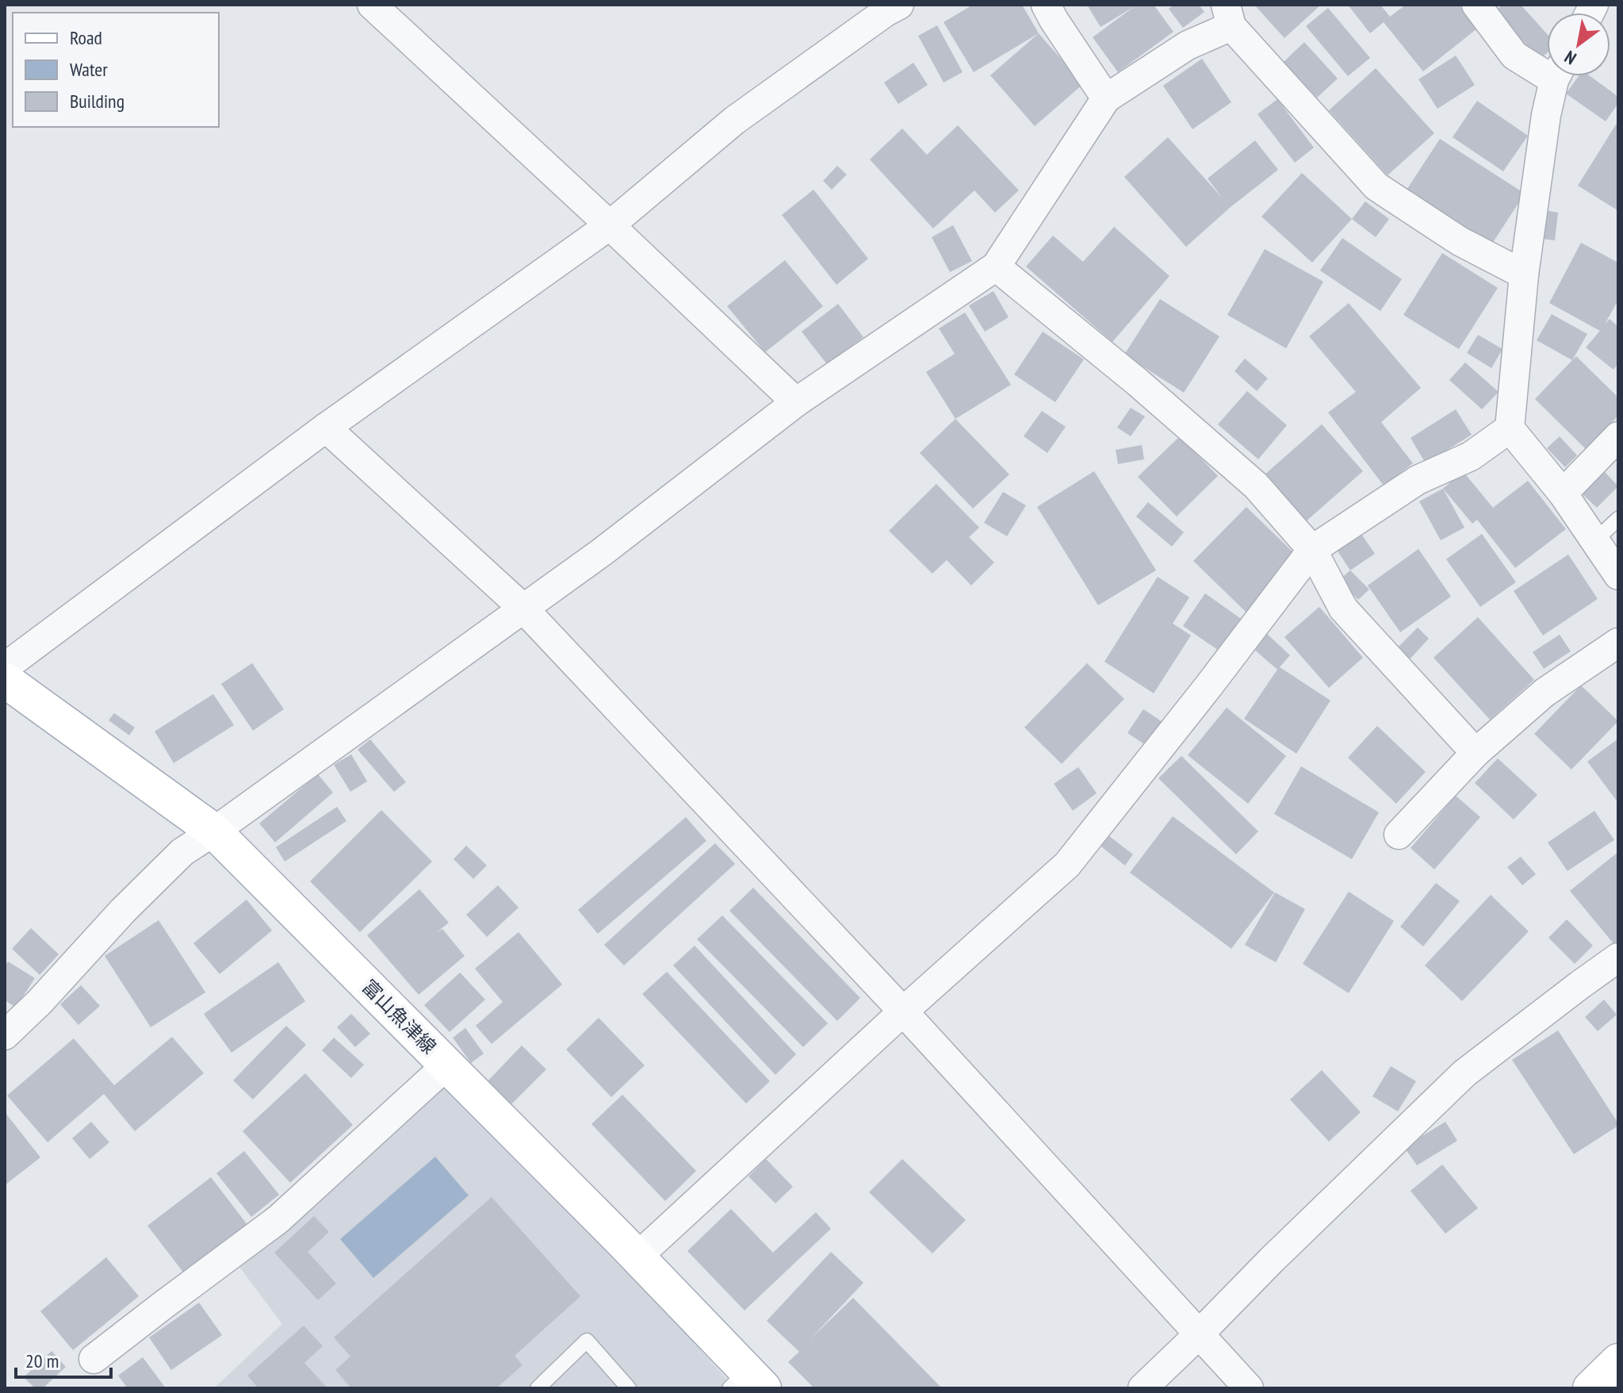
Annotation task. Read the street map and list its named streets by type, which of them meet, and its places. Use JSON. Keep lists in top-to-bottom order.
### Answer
{
  "streets": {
    "main road": ["富山魚津線"]
  },
  "legend": ["Road", "Water", "Building"],
  "scale_bar": "20 m",
  "north": "bottom left"
}
